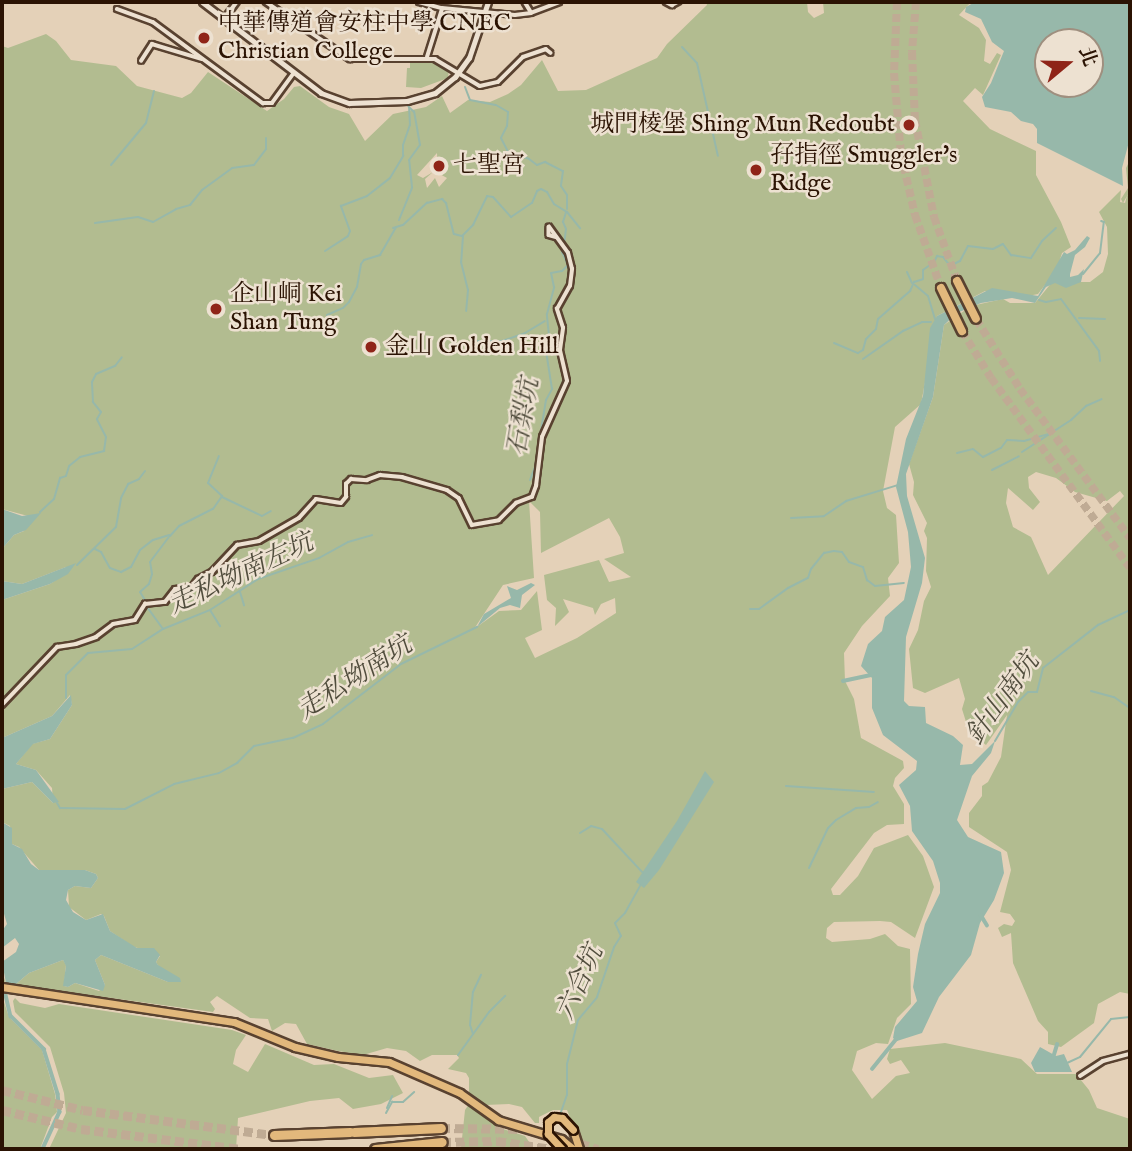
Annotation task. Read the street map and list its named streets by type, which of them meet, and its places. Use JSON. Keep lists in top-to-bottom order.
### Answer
{
  "water": [
    "石梨坑",
    "走私坳南左坑",
    "走私坳南坑",
    "針山南坑",
    "六合坑"
  ],
  "places": [
    "中華傳道會安柱中學 CNEC Christian College",
    "城門棱堡 Shing Mun Redoubt",
    "七聖宮",
    "孖指徑 Smuggler's Ridge",
    "企山峒 Kei Shan Tung",
    "金山 Golden Hill"
  ],
  "north": "right"
}
